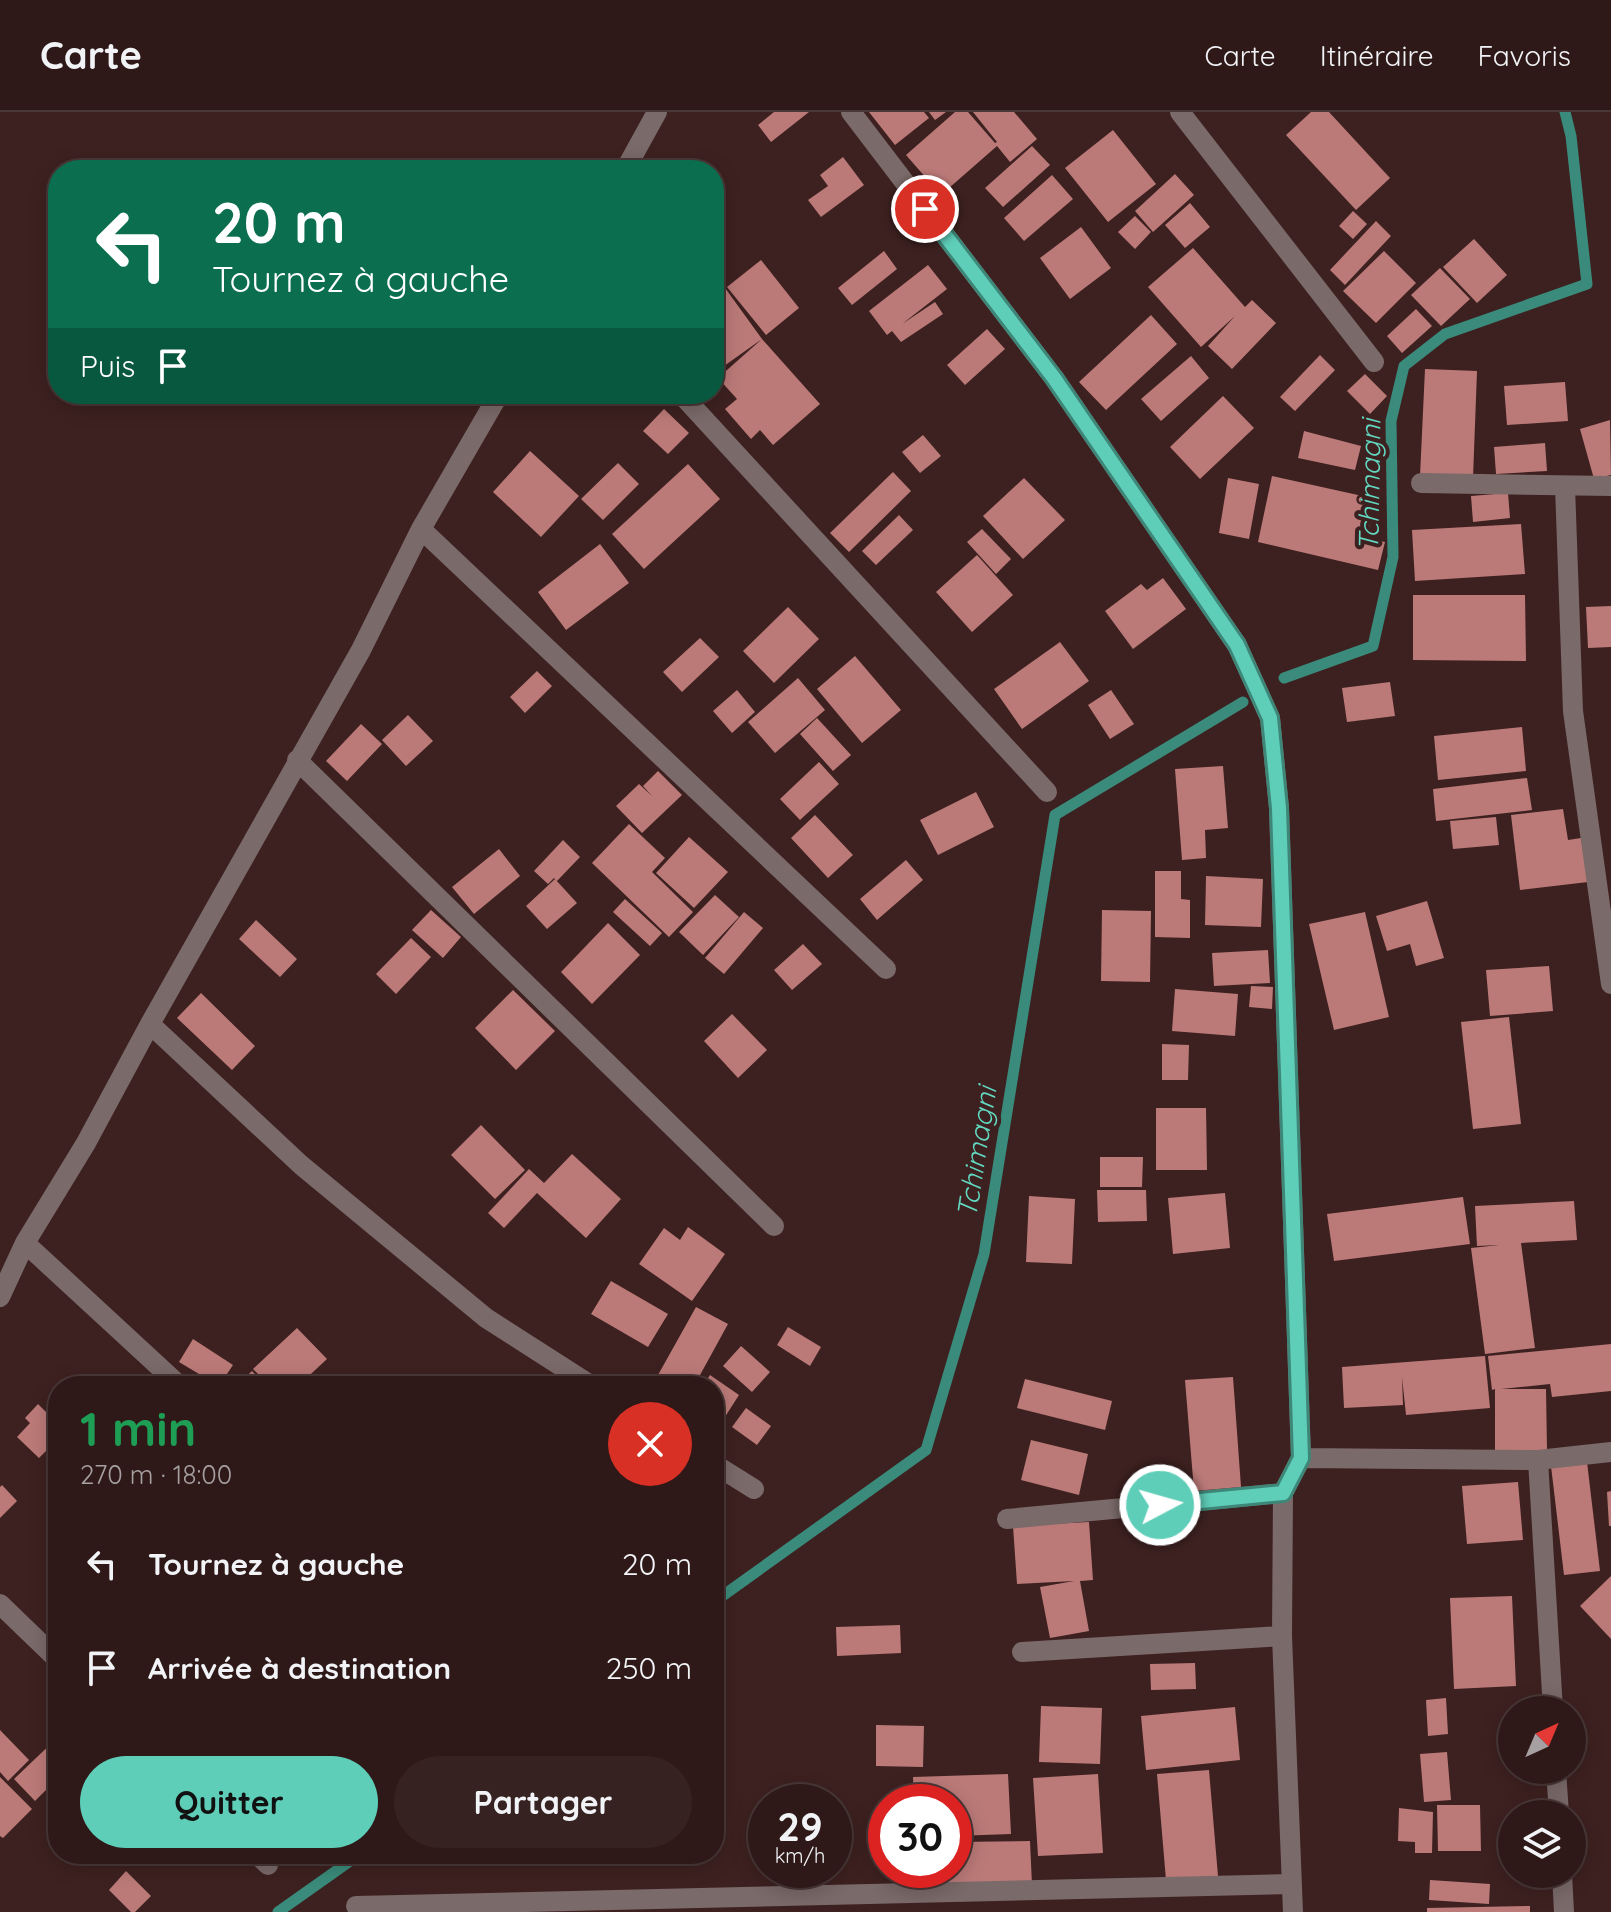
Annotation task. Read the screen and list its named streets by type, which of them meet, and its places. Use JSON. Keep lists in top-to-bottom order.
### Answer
{
  "water": ["Tchimagni"],
  "north": "top right",
  "page": {
    "header": "Carte",
    "nav": ["Carte", "Itinéraire", "Favoris"],
    "turn": ["20 m", "Tournez à gauche"],
    "then": "Puis",
    "heading": ["1 min", "270 m · 18:00"],
    "list": [
      {
        "name": "Tournez à gauche",
        "value": "20 m"
      },
      {
        "name": "Arrivée à destination",
        "value": "250 m"
      }
    ],
    "buttons": ["Quitter", "Partager"],
    "speed": "29 km/h",
    "limit": "30"
  }
}
